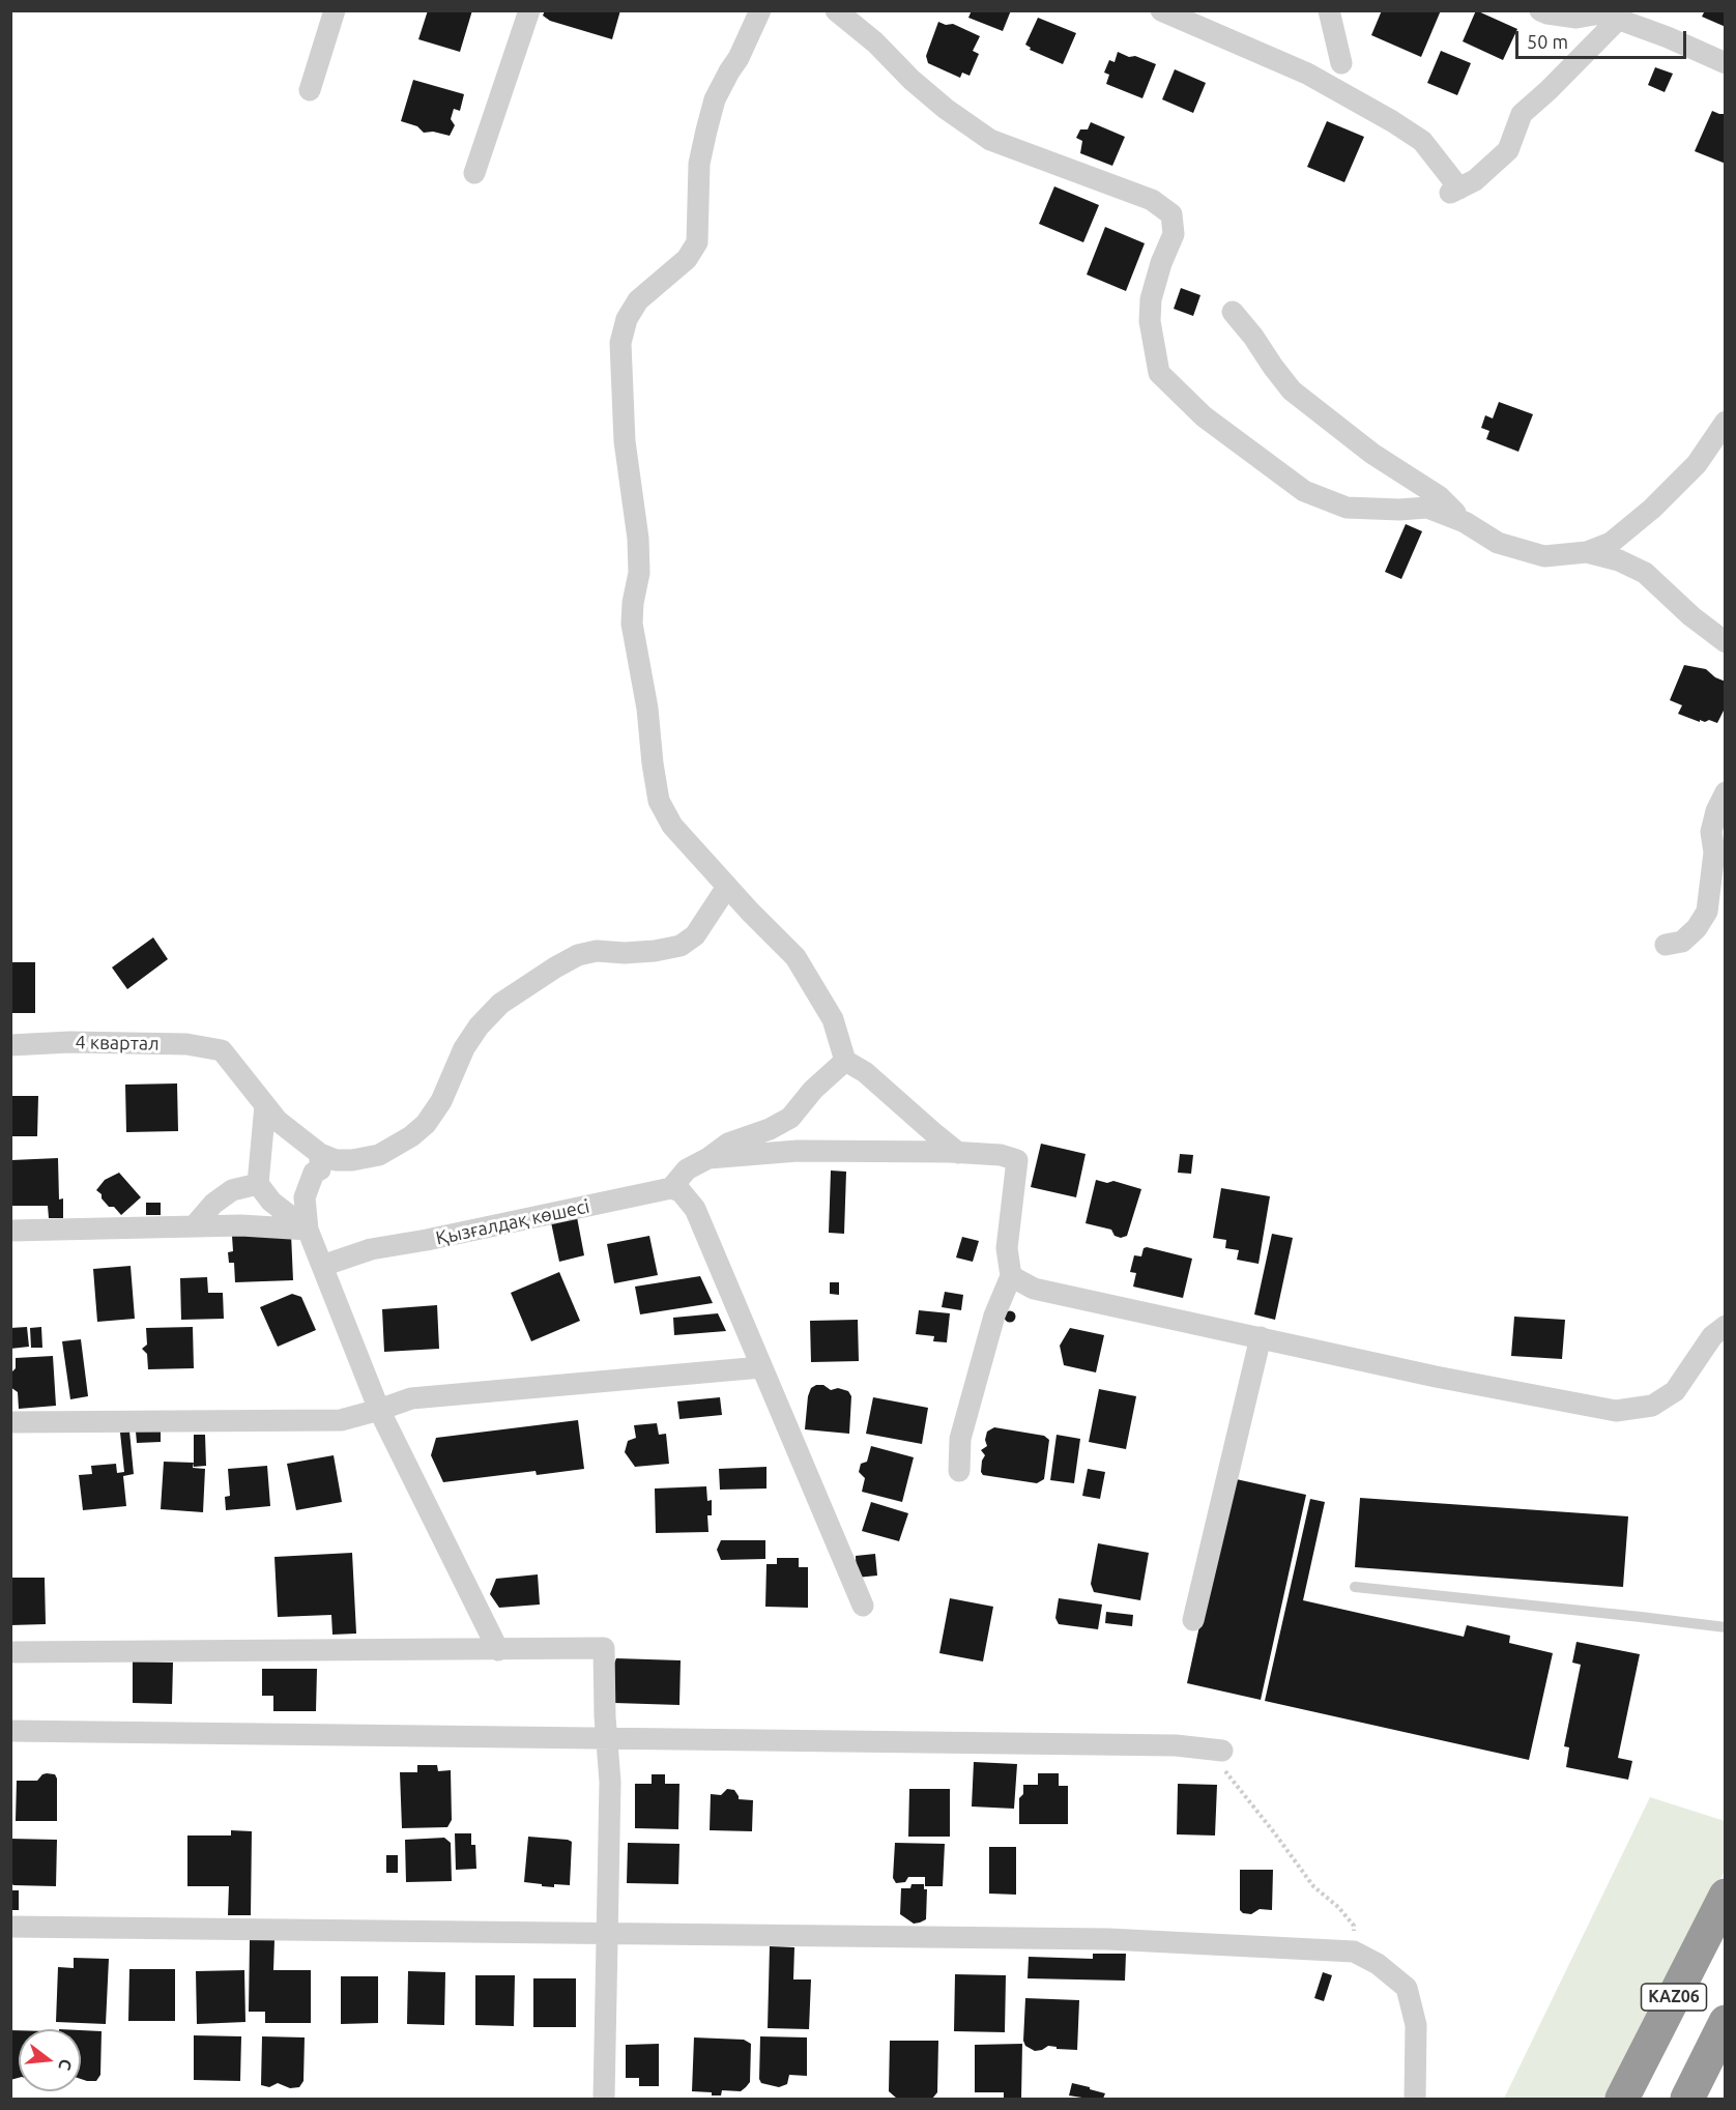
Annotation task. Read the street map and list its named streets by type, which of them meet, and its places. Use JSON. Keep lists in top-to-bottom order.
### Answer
{
  "streets": {
    "highway": ["KАZ06"],
    "street": ["4 квартал", "Қызғалдақ көшесі"]
  },
  "scale_bar": "50 m",
  "north": "right"
}
